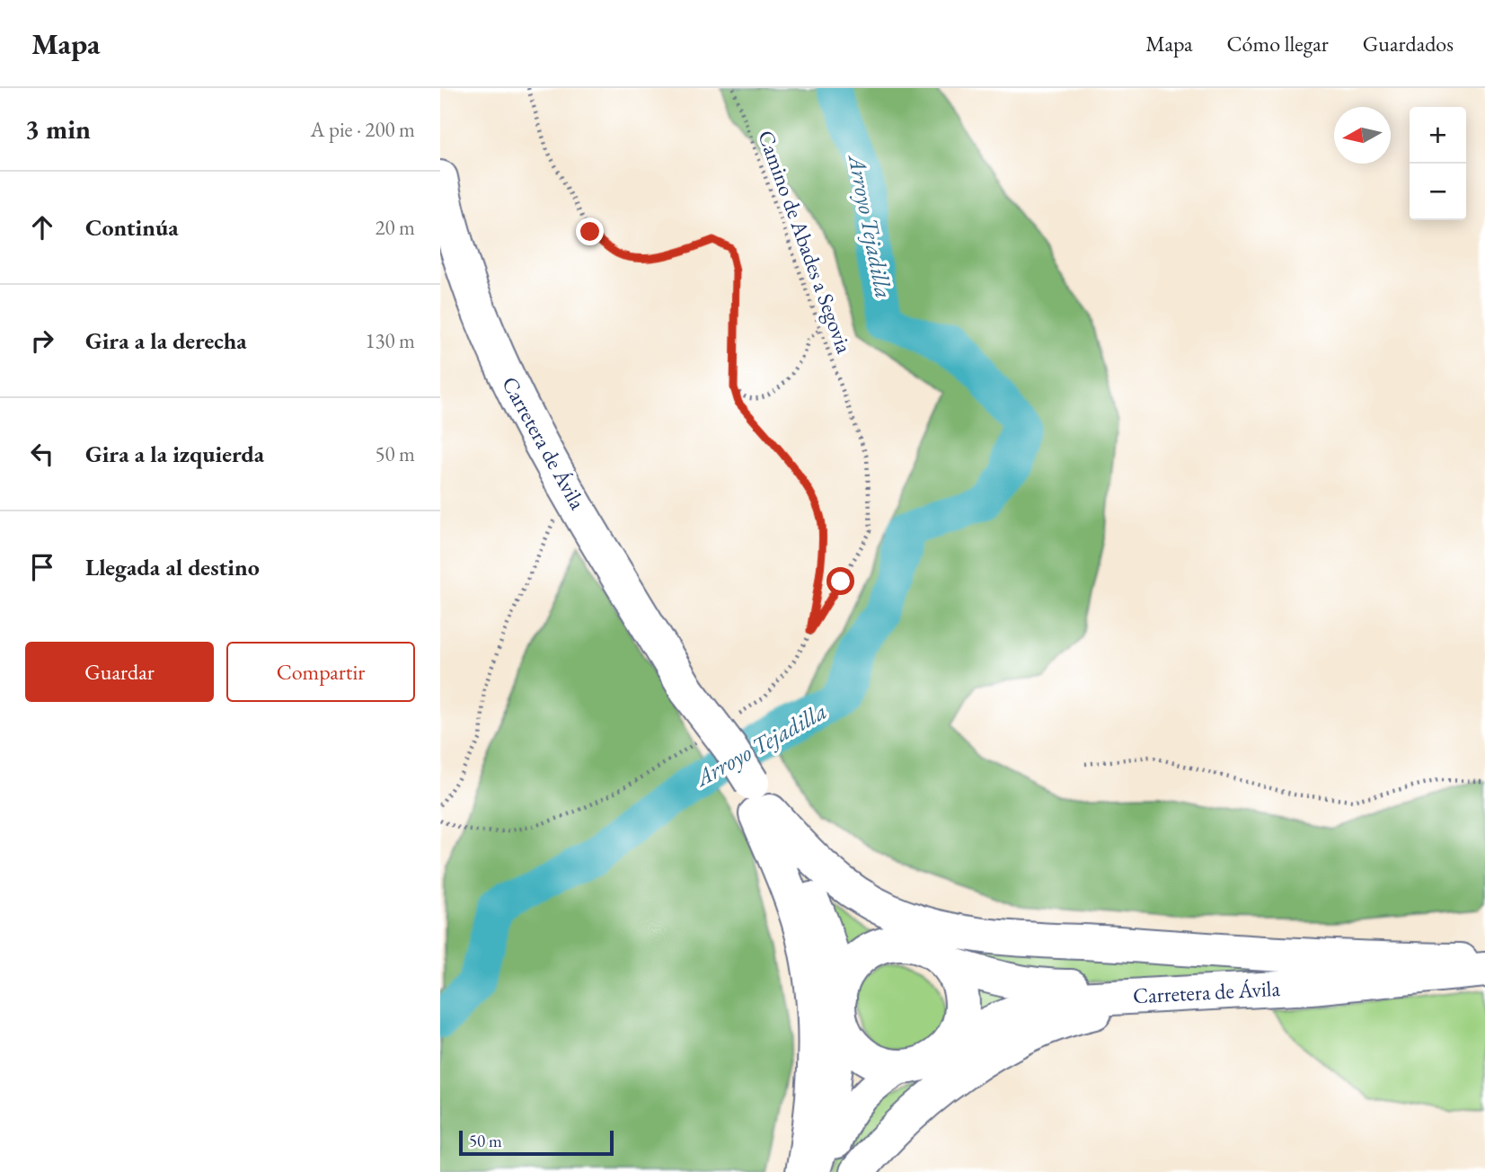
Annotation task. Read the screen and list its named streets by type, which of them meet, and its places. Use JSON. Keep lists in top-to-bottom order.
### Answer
{
  "streets": {
    "highway": ["Carretera de Ávila"],
    "path": ["Camino de Abades a Segovia"]
  },
  "water": ["Arroyo Tejadilla"],
  "scale_bar": "50 m",
  "north": "left",
  "page": {
    "header": "Mapa",
    "nav": ["Mapa", "Cómo llegar", "Guardados"],
    "heading": ["3 min", "A pie · 200 m"],
    "map_buttons": ["+", "−"],
    "list": [
      ["Continúa", "20 m"],
      ["Gira a la derecha", "130 m"],
      ["Gira a la izquierda", "50 m"],
      "Llegada al destino"
    ],
    "buttons": ["Guardar", "Compartir"],
    "scale": "50 m"
  }
}
